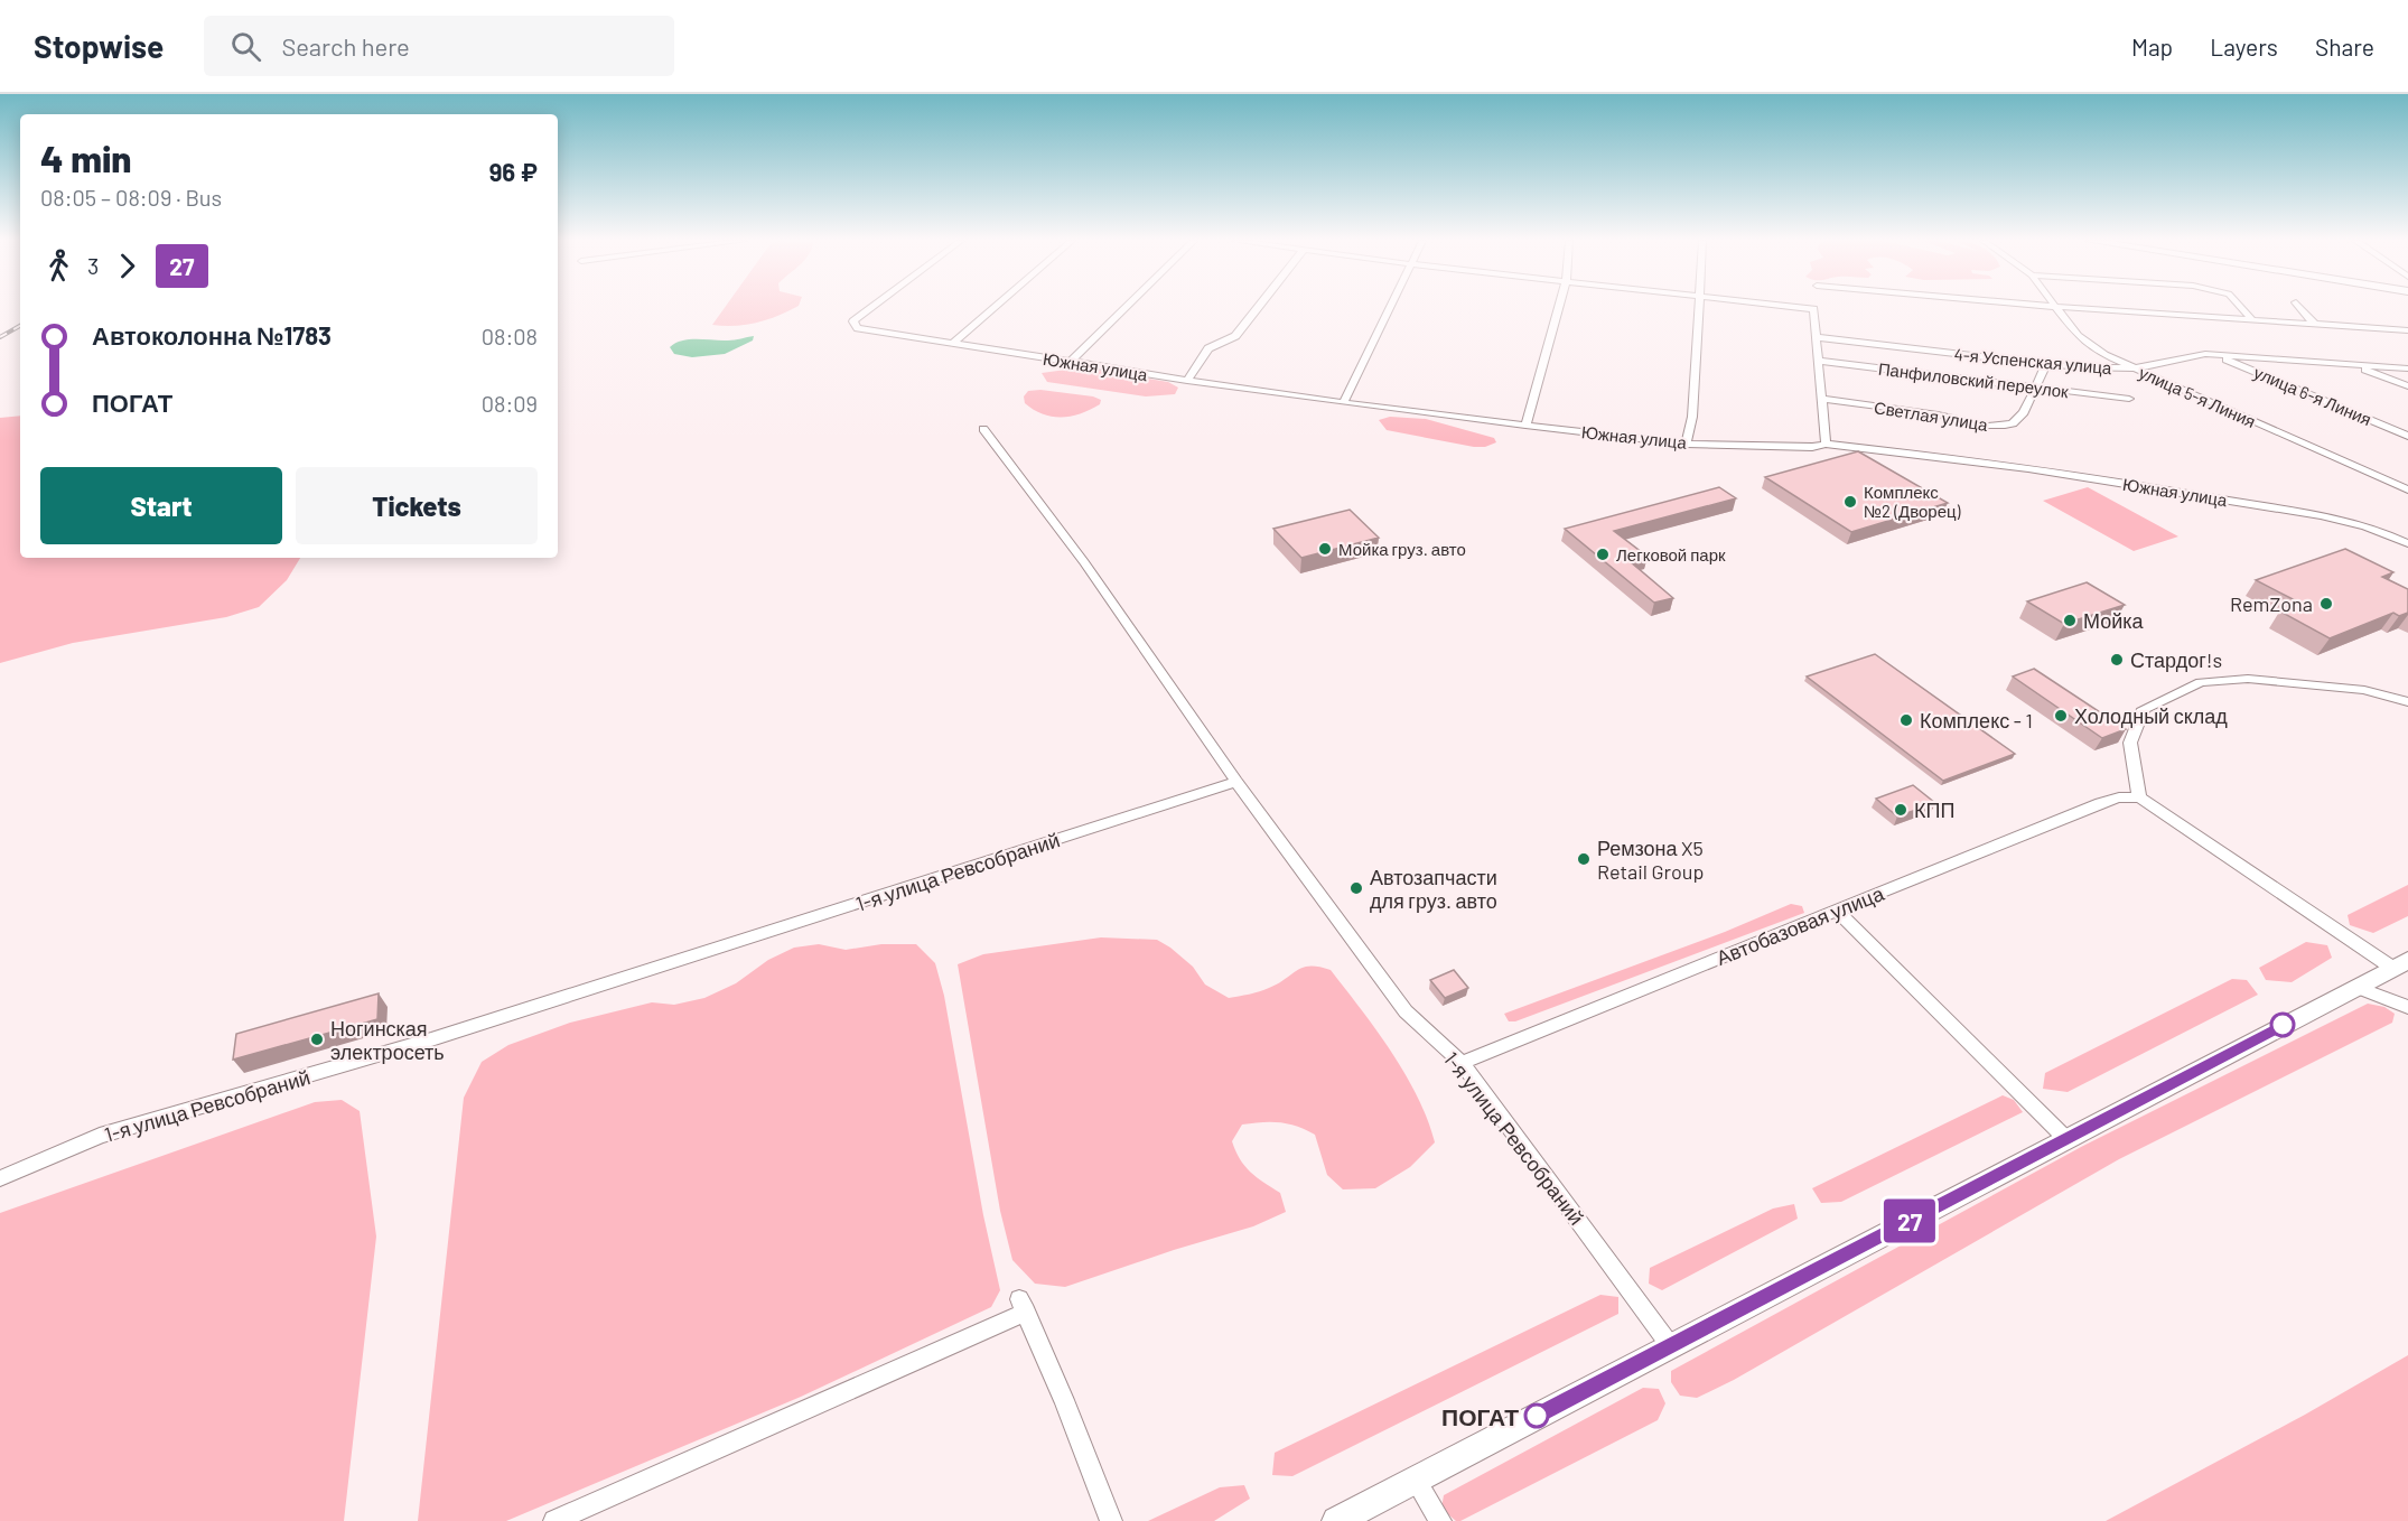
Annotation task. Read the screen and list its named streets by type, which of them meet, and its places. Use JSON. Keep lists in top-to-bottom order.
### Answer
{
  "streets": {
    "street": [
      "4-я Успенская улица",
      "Южная улица",
      "Панфиловский переулок",
      "улица 6-я Линия",
      "улица 5-я Линия",
      "Светлая улица",
      "1-я улица Ревсобраний",
      "Автобазовая улица"
    ]
  },
  "crossings": [
    ["4-я Успенская улица", "улица 6-я Линия"],
    ["4-я Успенская улица", "улица 5-я Линия"],
    ["4-я Успенская улица", "Светлая улица"],
    ["Панфиловский переулок", "Светлая улица"],
    ["1-я улица Ревсобраний", "Автобазовая улица"]
  ],
  "places": [
    "Комплекс №2 (Дворец)",
    "Мойка груз. авто",
    "Легковой парк",
    "RemZona",
    "Мойка",
    "Стардог!s",
    "Холодный склад",
    "Комплекс - 1",
    "КПП",
    "Ремзона X5 Retail Group",
    "Автозапчасти для груз. авто",
    "Ногинская электросеть",
    "ПОГАТ"
  ],
  "lines": ["bus line 27"],
  "page": {
    "header": "Stopwise",
    "search": "Search here",
    "nav": ["Map", "Layers", "Share"],
    "on_map": "27",
    "heading": ["4 min", "08:05 – 08:09 · Bus", "96 ₽"],
    "legs": ["3", "27"],
    "list": [
      {
        "name": "Автоколонна №1783",
        "value": "08:08"
      },
      {
        "name": "ПОГАТ",
        "value": "08:09"
      }
    ],
    "buttons": ["Start", "Tickets"]
  }
}
